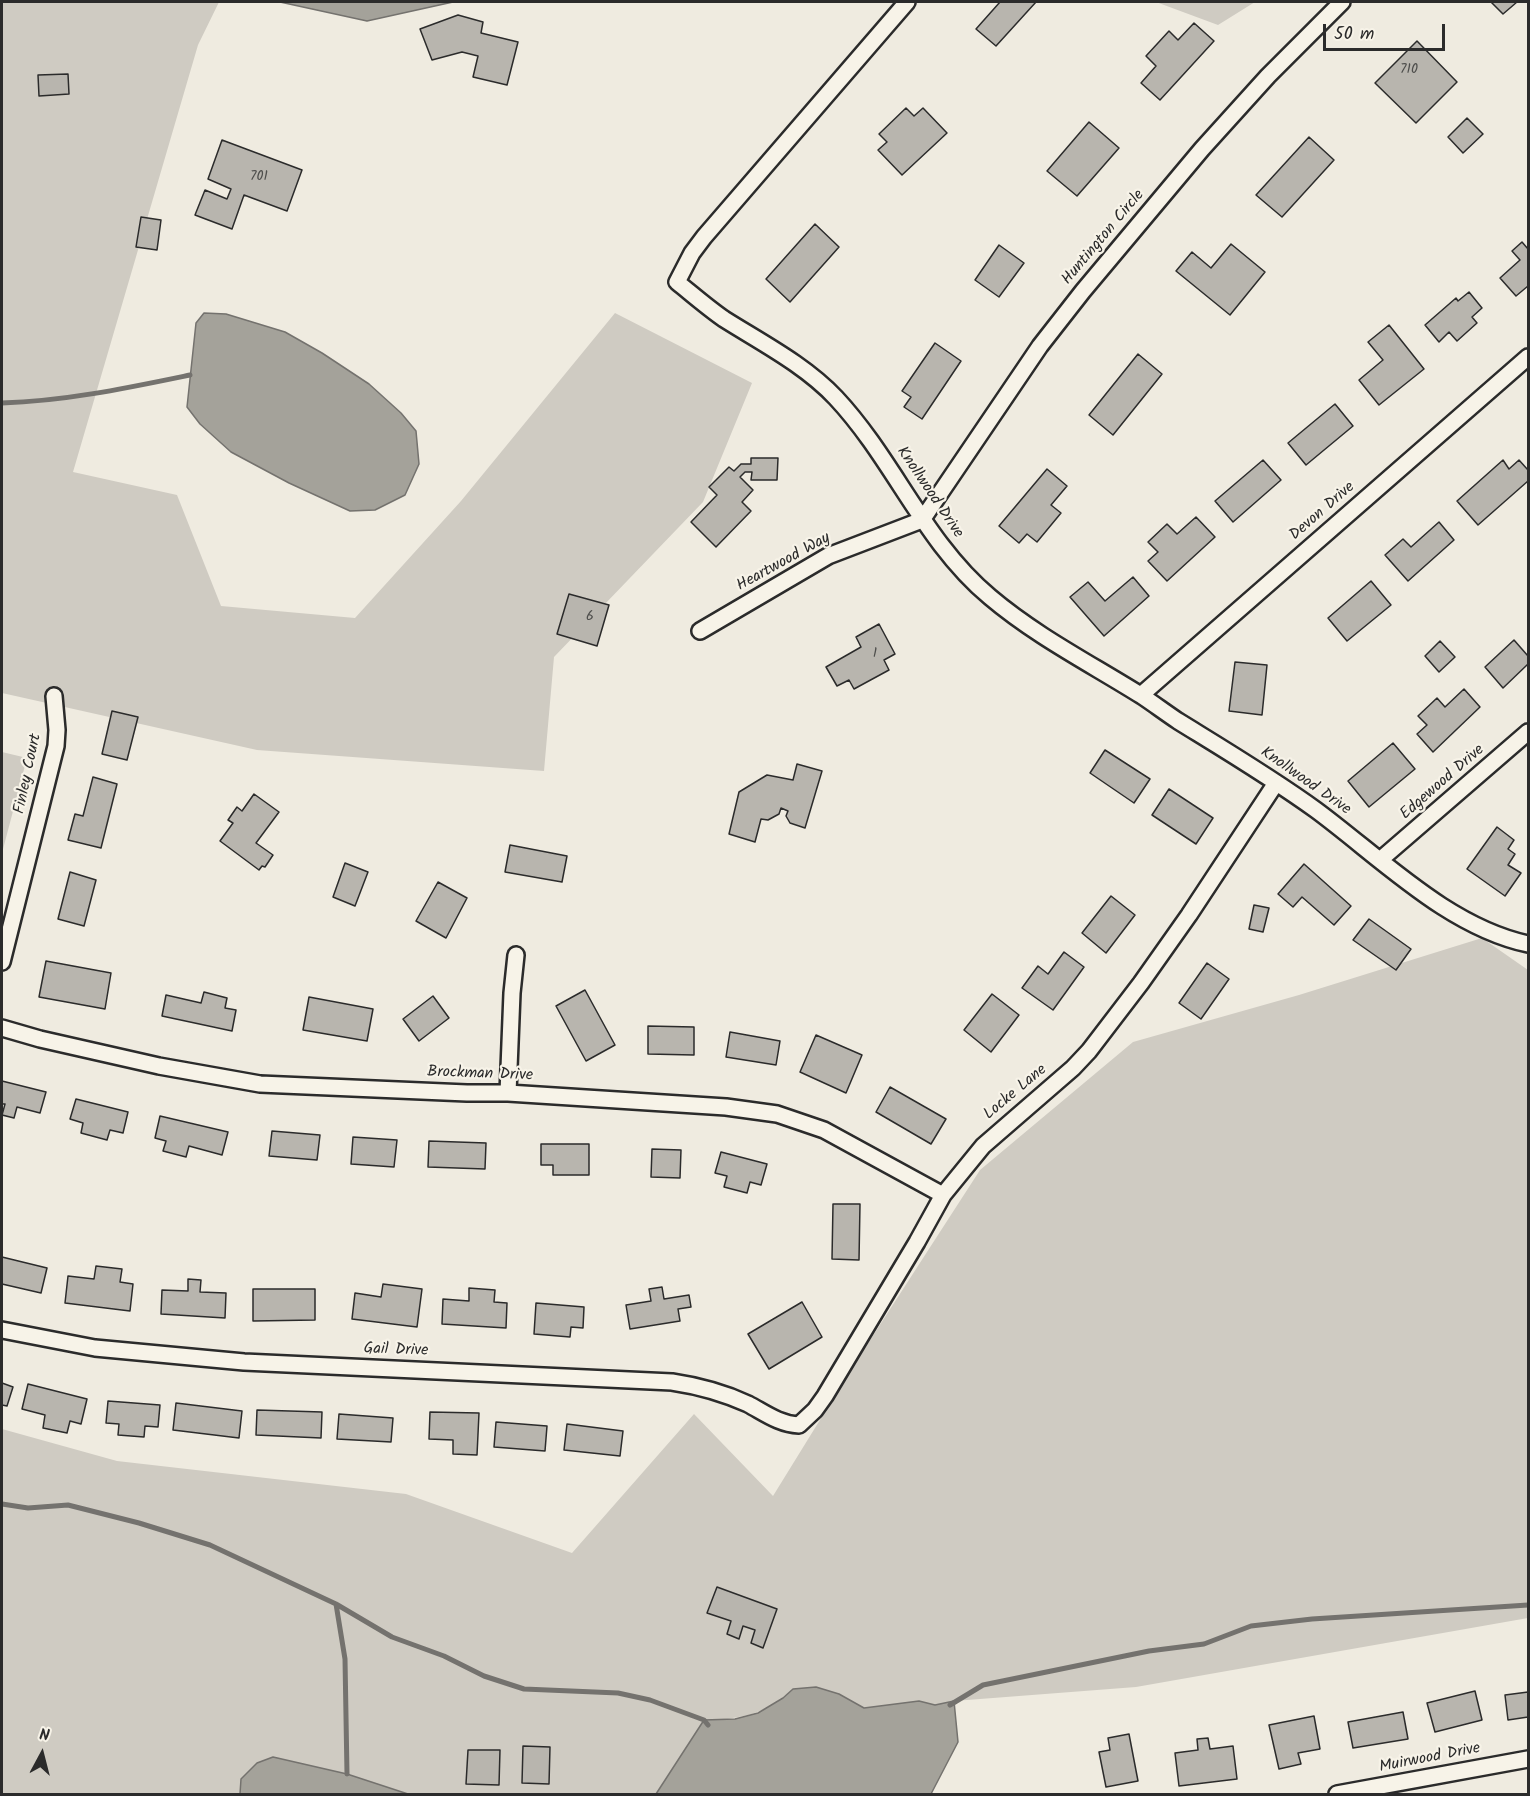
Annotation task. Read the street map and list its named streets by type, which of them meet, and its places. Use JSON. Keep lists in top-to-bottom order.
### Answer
{
  "streets": {
    "street": [
      "Huntington Circle",
      "Knollwood Drive",
      "Devon Drive",
      "Heartwood Way",
      "Finley Court",
      "Edgewood Drive",
      "Brockman Drive",
      "Locke Lane",
      "Gail Drive",
      "Muirwood Drive"
    ]
  },
  "crossings": [
    ["Huntington Circle", "Knollwood Drive"],
    ["Huntington Circle", "Heartwood Way"],
    ["Knollwood Drive", "Devon Drive"],
    ["Knollwood Drive", "Heartwood Way"],
    ["Knollwood Drive", "Edgewood Drive"],
    ["Knollwood Drive", "Locke Lane"],
    ["Brockman Drive", "Locke Lane"],
    ["Locke Lane", "Gail Drive"]
  ],
  "house_numbers": [
    "710",
    "701",
    "6",
    "1"
  ],
  "scale_bar": "50 m",
  "north": "top"
}
